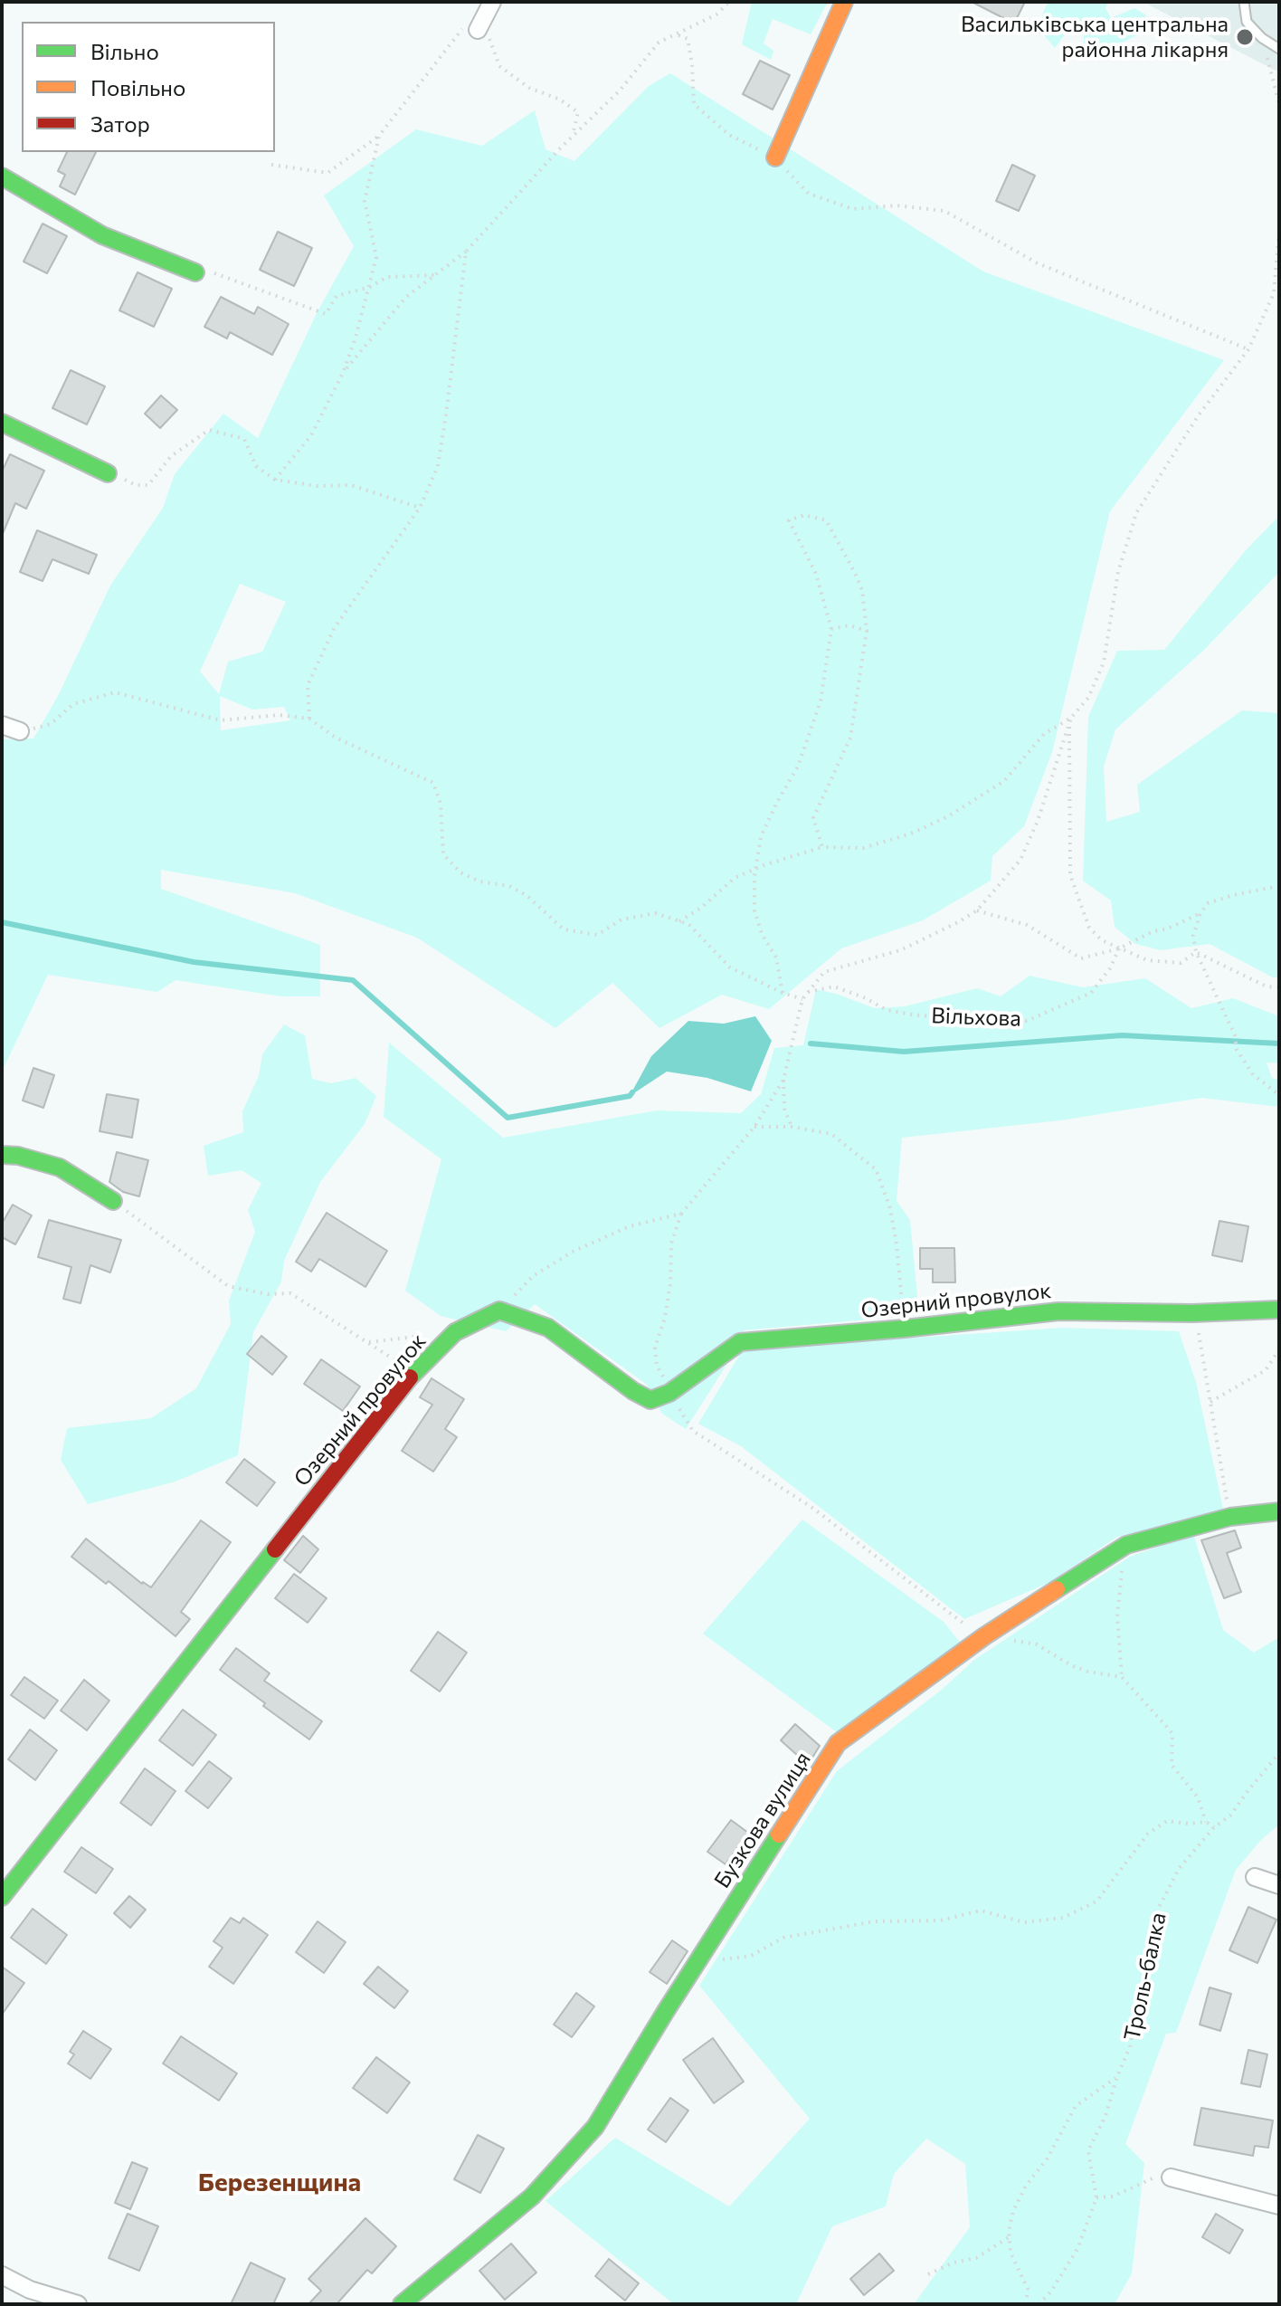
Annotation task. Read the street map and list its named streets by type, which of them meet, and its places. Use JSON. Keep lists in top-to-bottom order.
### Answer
{
  "streets": {
    "street": ["Озерний провулок", "Бузкова вулиця"],
    "path": ["Вільхова", "Троль-балка"]
  },
  "districts": ["Березенщина"],
  "places": ["Васильківська центральна районна лікарня"],
  "legend": ["Вільно", "Повільно", "Затор"]
}
